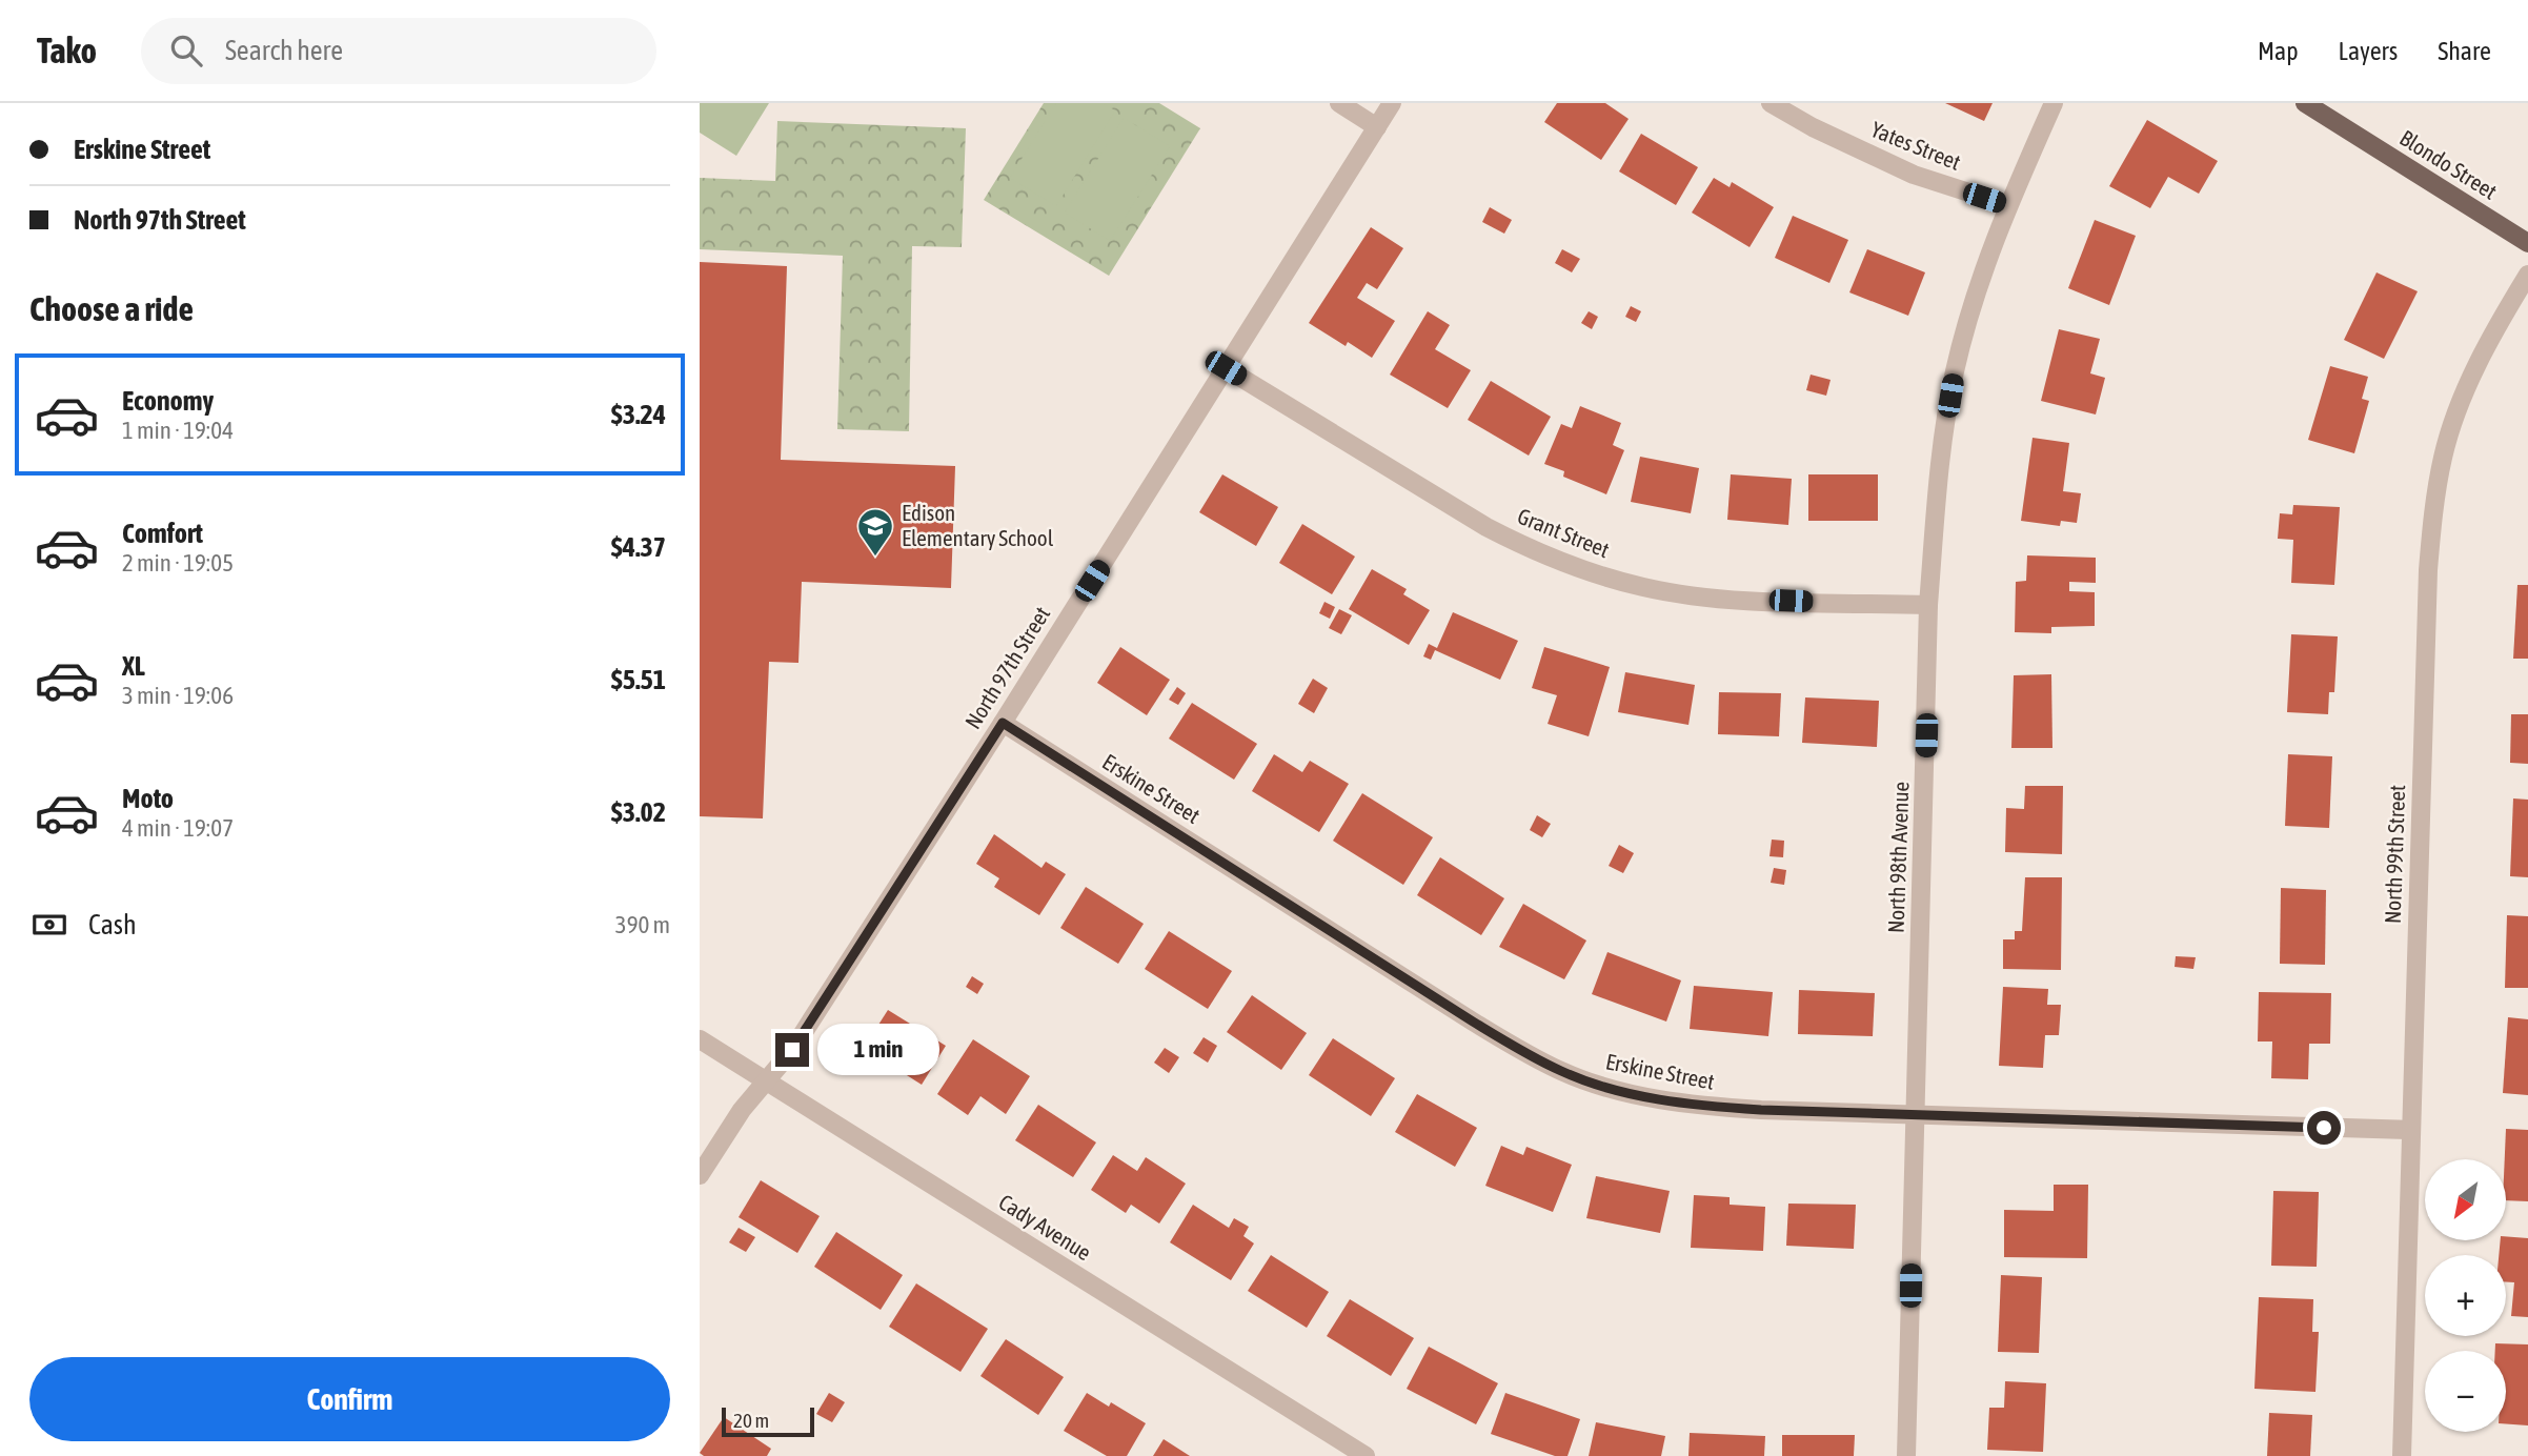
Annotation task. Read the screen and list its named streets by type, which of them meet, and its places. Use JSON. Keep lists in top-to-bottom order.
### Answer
{
  "streets": {
    "main road": ["Blondo Street"],
    "street": [
      "Yates Street",
      "Grant Street",
      "North 97th Street",
      "Erskine Street",
      "North 99th Street",
      "North 98th Avenue",
      "Cady Avenue"
    ]
  },
  "crossings": [
    ["Yates Street", "North 98th Avenue"],
    ["Grant Street", "North 97th Street"],
    ["Grant Street", "North 98th Avenue"],
    ["North 97th Street", "Erskine Street"],
    ["North 97th Street", "Cady Avenue"],
    ["Erskine Street", "North 99th Street"],
    ["Erskine Street", "North 98th Avenue"]
  ],
  "places": {
    "school or university": ["Edison Elementary School"]
  },
  "scale_bar": "20 m",
  "north": "bottom left",
  "page": {
    "header": "Tako",
    "search": "Search here",
    "nav": ["Map", "Layers", "Share"],
    "banner": ["Erskine Street", "North 97th Street"],
    "heading": "Choose a ride",
    "list": [
      {
        "name": "Economy",
        "note": "1 min · 19:04",
        "value": "$3.24"
      },
      {
        "name": "Comfort",
        "note": "2 min · 19:05",
        "value": "$4.37"
      },
      {
        "name": "XL",
        "note": "3 min · 19:06",
        "value": "$5.51"
      },
      {
        "name": "Moto",
        "note": "4 min · 19:07",
        "value": "$3.02"
      }
    ],
    "pay": ["Cash", "390 m"],
    "bubble": "1 min",
    "map_buttons": ["+", "−"],
    "buttons": "Confirm",
    "scale": "20 m"
  }
}
